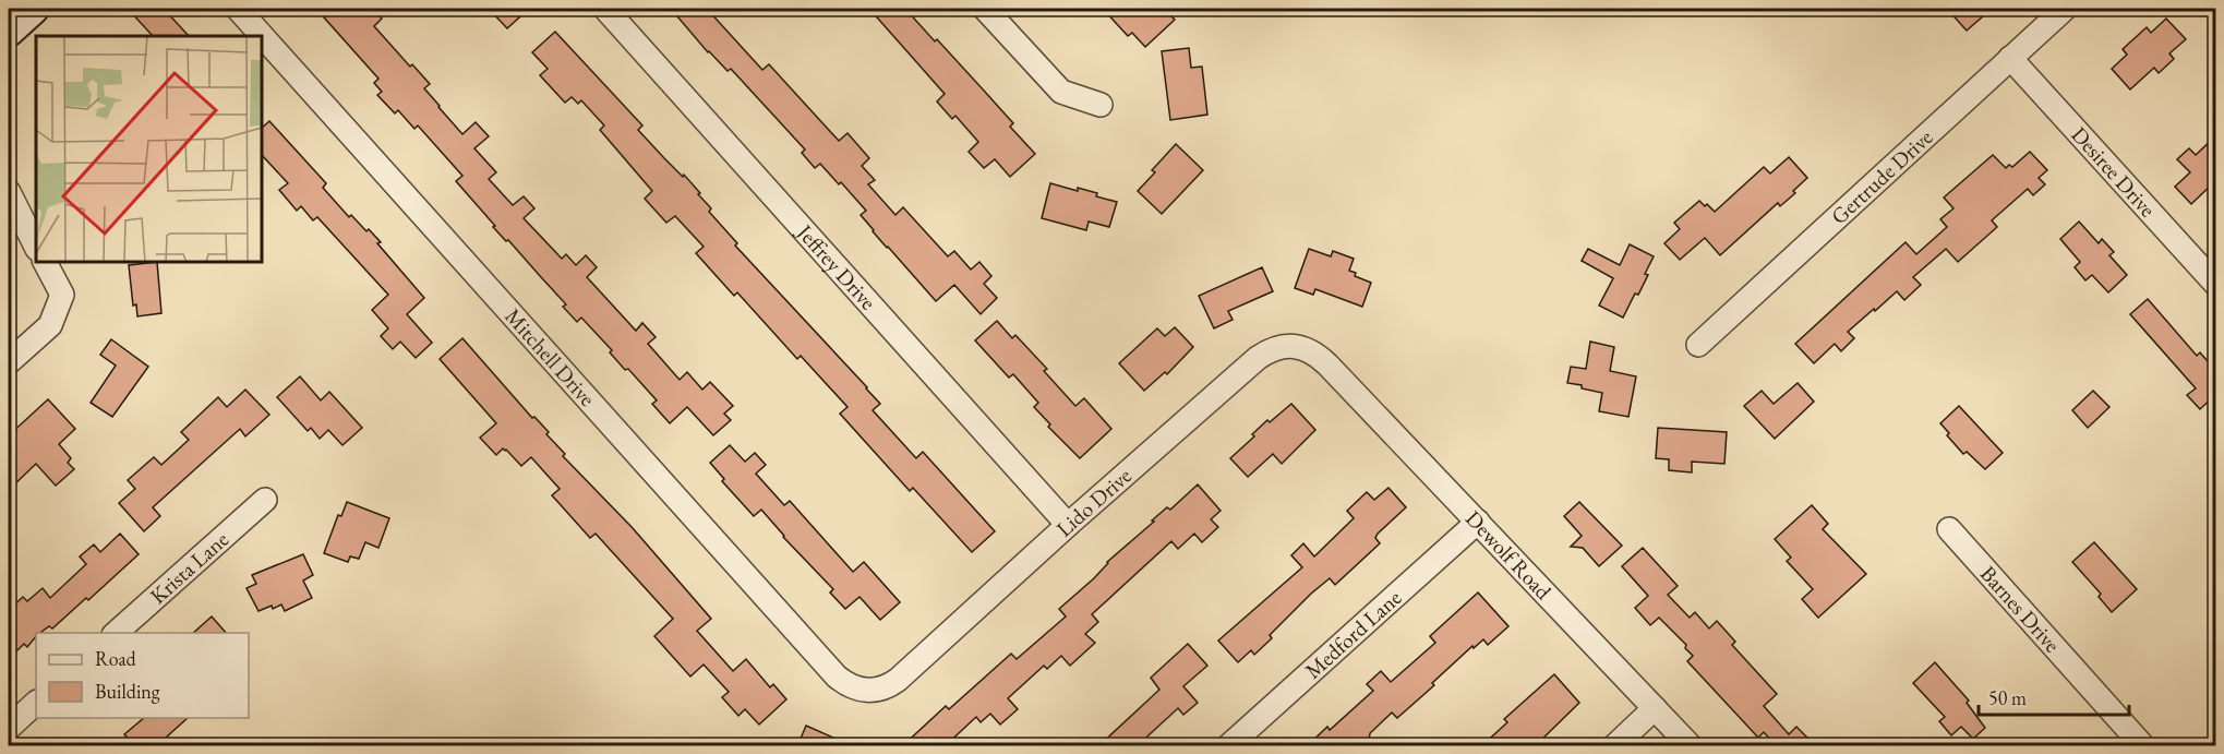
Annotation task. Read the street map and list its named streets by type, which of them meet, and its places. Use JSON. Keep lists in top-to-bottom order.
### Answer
{
  "streets": {
    "street": [
      "Desiree Drive",
      "Gertrude Drive",
      "Jeffrey Drive",
      "Mitchell Drive",
      "Lido Drive",
      "Dewolf Road",
      "Krista Lane",
      "Barnes Drive",
      "Medford Lane"
    ]
  },
  "crossings": [
    ["Desiree Drive", "Gertrude Drive"],
    ["Jeffrey Drive", "Lido Drive"],
    ["Mitchell Drive", "Lido Drive"],
    ["Lido Drive", "Dewolf Road"],
    ["Dewolf Road", "Medford Lane"]
  ],
  "legend": ["Road", "Building"],
  "scale_bar": "50 m"
}
